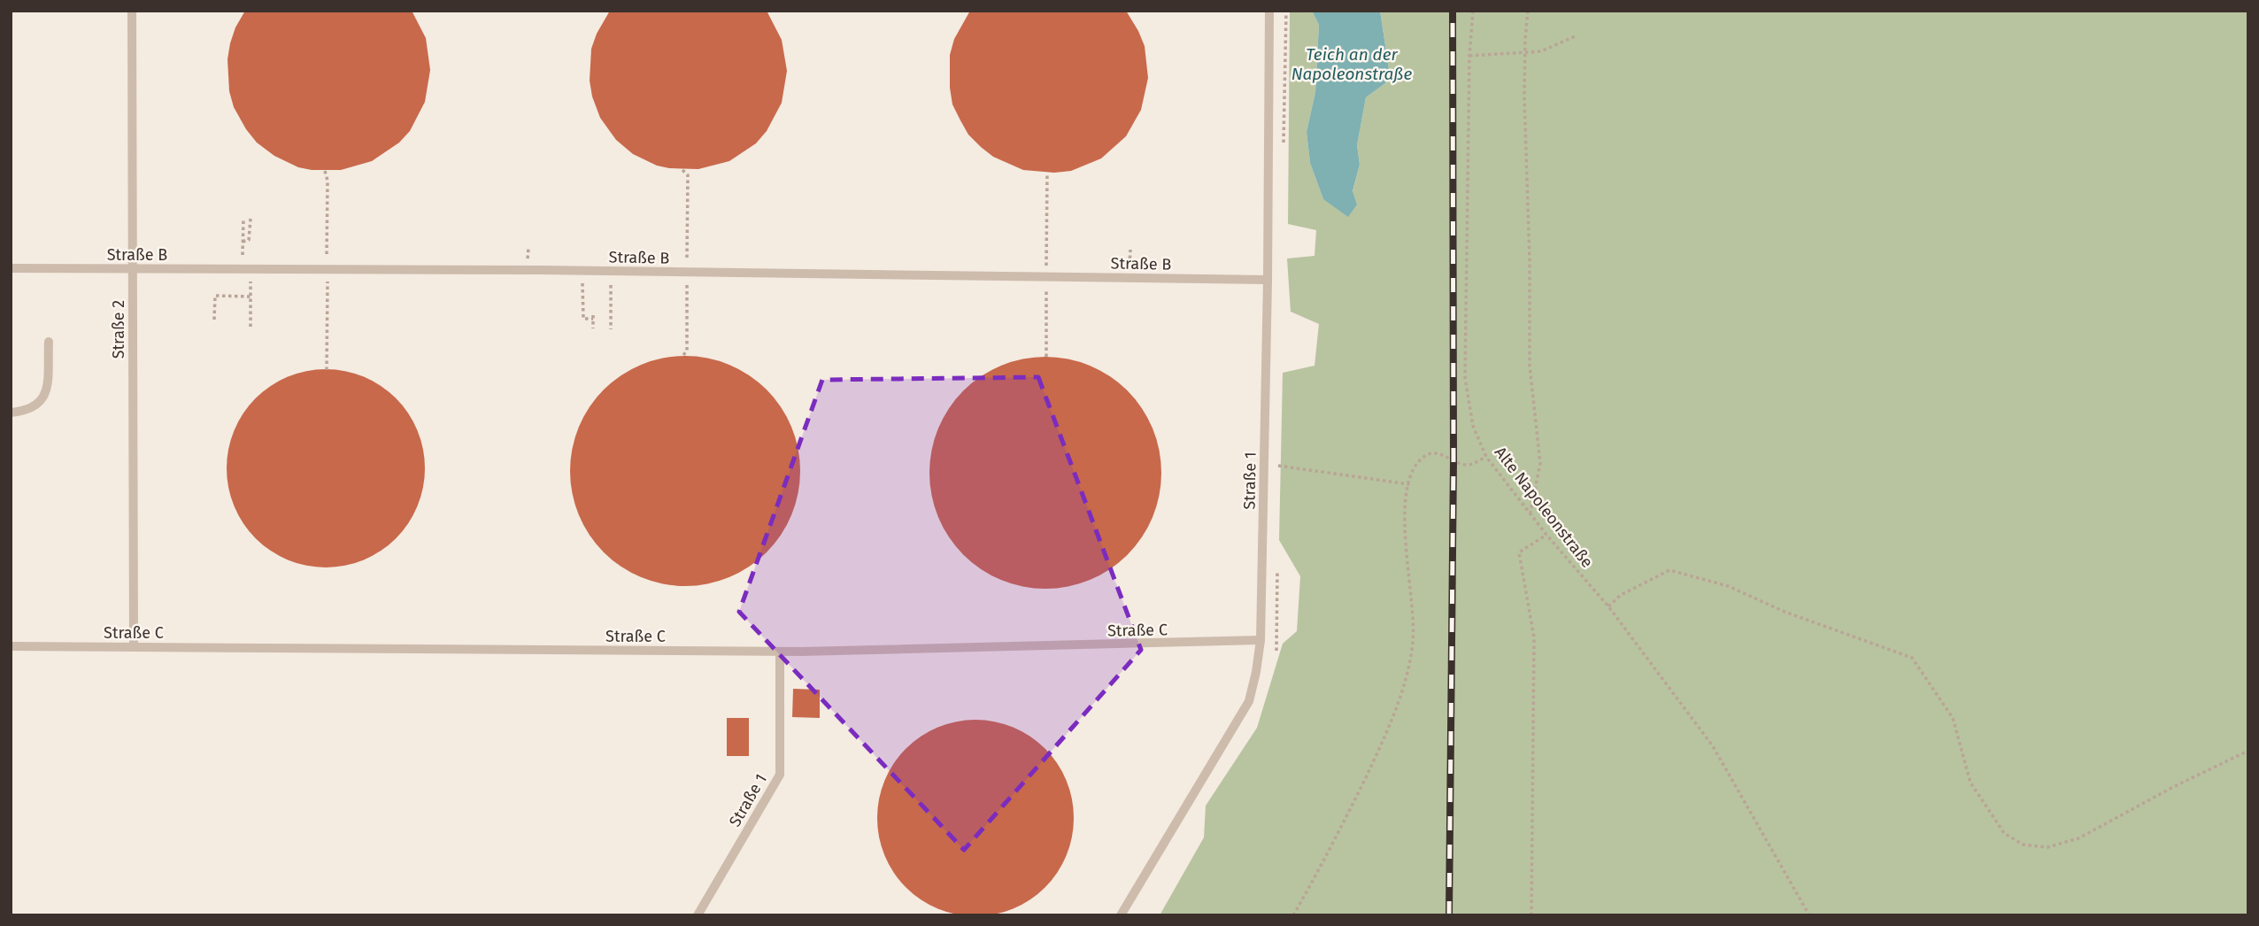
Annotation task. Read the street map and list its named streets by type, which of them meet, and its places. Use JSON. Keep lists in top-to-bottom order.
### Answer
{
  "streets": {
    "lane": [
      "Straße B",
      "Straße 2",
      "Straße 1",
      "Straße C"
    ],
    "path": ["Alte Napoleonstraße"]
  },
  "crossings": [
    ["Straße B", "Straße 2"],
    ["Straße B", "Straße 1"],
    ["Straße 2", "Straße C"],
    ["Straße 1", "Straße C"]
  ],
  "water": ["Teich an der Napoleonstraße"]
}
